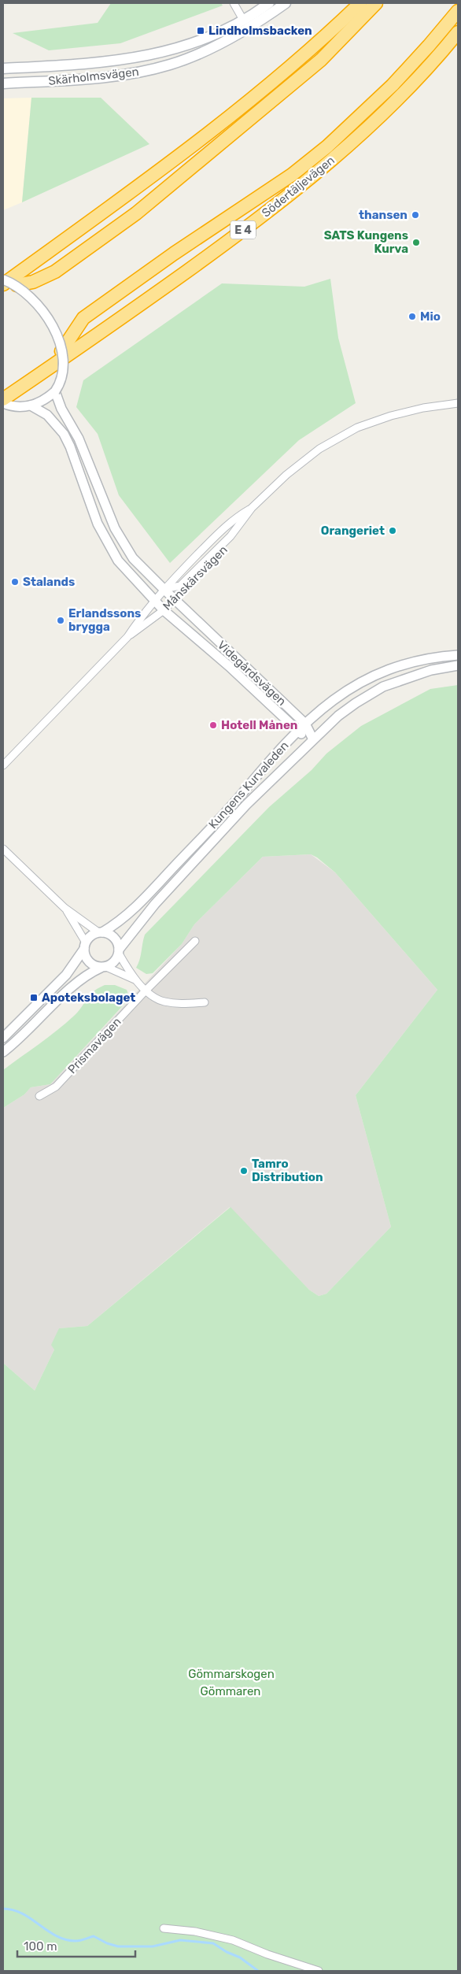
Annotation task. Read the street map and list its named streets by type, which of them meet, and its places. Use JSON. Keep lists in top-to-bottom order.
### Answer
{
  "streets": {
    "highway": ["Södertäljevägen", "E 4"],
    "main road": ["Skärholmsvägen"],
    "street": [
      "Månskärsvägen",
      "Videgårdsvägen",
      "Kungens Kurvaleden",
      "Prismavägen"
    ]
  },
  "crossings": [
    ["Månskärsvägen", "Videgårdsvägen"],
    ["Videgårdsvägen", "Kungens Kurvaleden"]
  ],
  "parks": ["Gömmarskogen", "Gömmaren"],
  "places": {
    "transit": ["Lindholmsbacken", "Apoteksbolaget"],
    "other": [
      "thansen",
      "SATS Kungens Kurva",
      "Mio",
      "Orangeriet",
      "Stalands",
      "Erlandssons brygga",
      "Hotell Månen",
      "Tamro Distribution"
    ]
  },
  "scale_bar": "100 m"
}
